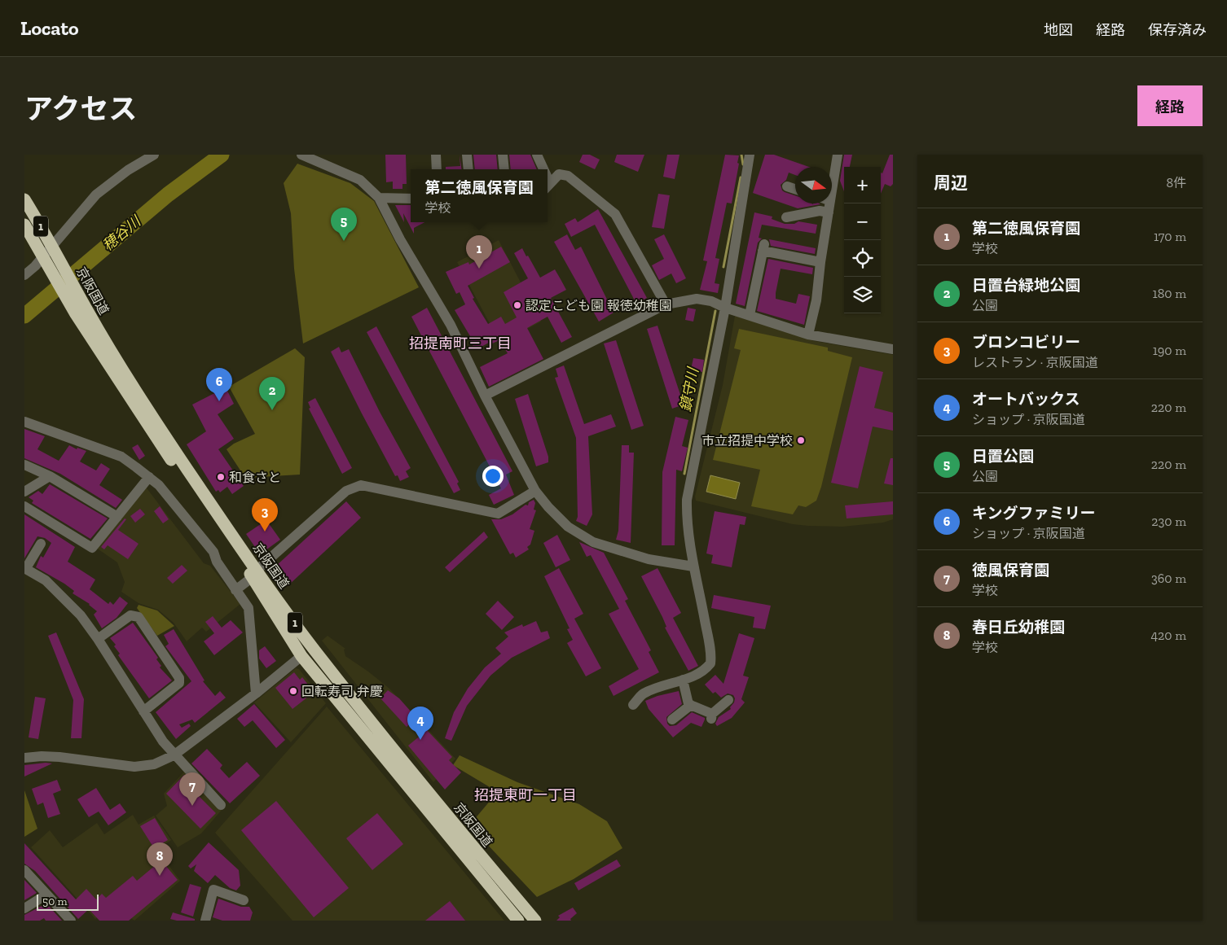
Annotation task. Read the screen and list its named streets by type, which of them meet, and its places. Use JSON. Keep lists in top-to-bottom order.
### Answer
{
  "streets": {
    "highway": ["1", "京阪国道"]
  },
  "districts": ["招提南町三丁目", "招提東町一丁目"],
  "water": ["穂谷川", "鎮守川"],
  "places": [
    "認定こども園 報徳幼稚園",
    "市立招提中学校",
    "和食さと",
    "回転寿司 弁慶"
  ],
  "scale_bar": "50 m",
  "north": "right",
  "page": {
    "header": "Locato",
    "nav": ["地図", "経路", "保存済み"],
    "title": "アクセス",
    "buttons": "経路",
    "heading": ["周辺", "8件"],
    "map_buttons": ["+", "−"],
    "popup": ["第二徳風保育園", "学校"],
    "pins": [
      "5",
      "1",
      "6",
      "2",
      "3",
      "4",
      "7",
      "8"
    ],
    "list": [
      {
        "mark": "1",
        "name": "第二徳風保育園",
        "note": "学校",
        "value": "170 m"
      },
      {
        "mark": "2",
        "name": "日置台緑地公園",
        "note": "公園",
        "value": "180 m"
      },
      {
        "mark": "3",
        "name": "ブロンコビリー",
        "note": "レストラン · 京阪国道",
        "value": "190 m"
      },
      {
        "mark": "4",
        "name": "オートバックス",
        "note": "ショップ · 京阪国道",
        "value": "220 m"
      },
      {
        "mark": "5",
        "name": "日置公園",
        "note": "公園",
        "value": "220 m"
      },
      {
        "mark": "6",
        "name": "キングファミリー",
        "note": "ショップ · 京阪国道",
        "value": "230 m"
      },
      {
        "mark": "7",
        "name": "徳風保育園",
        "note": "学校",
        "value": "360 m"
      },
      {
        "mark": "8",
        "name": "春日丘幼稚園",
        "note": "学校",
        "value": "420 m"
      }
    ],
    "scale": "50 m"
  }
}
